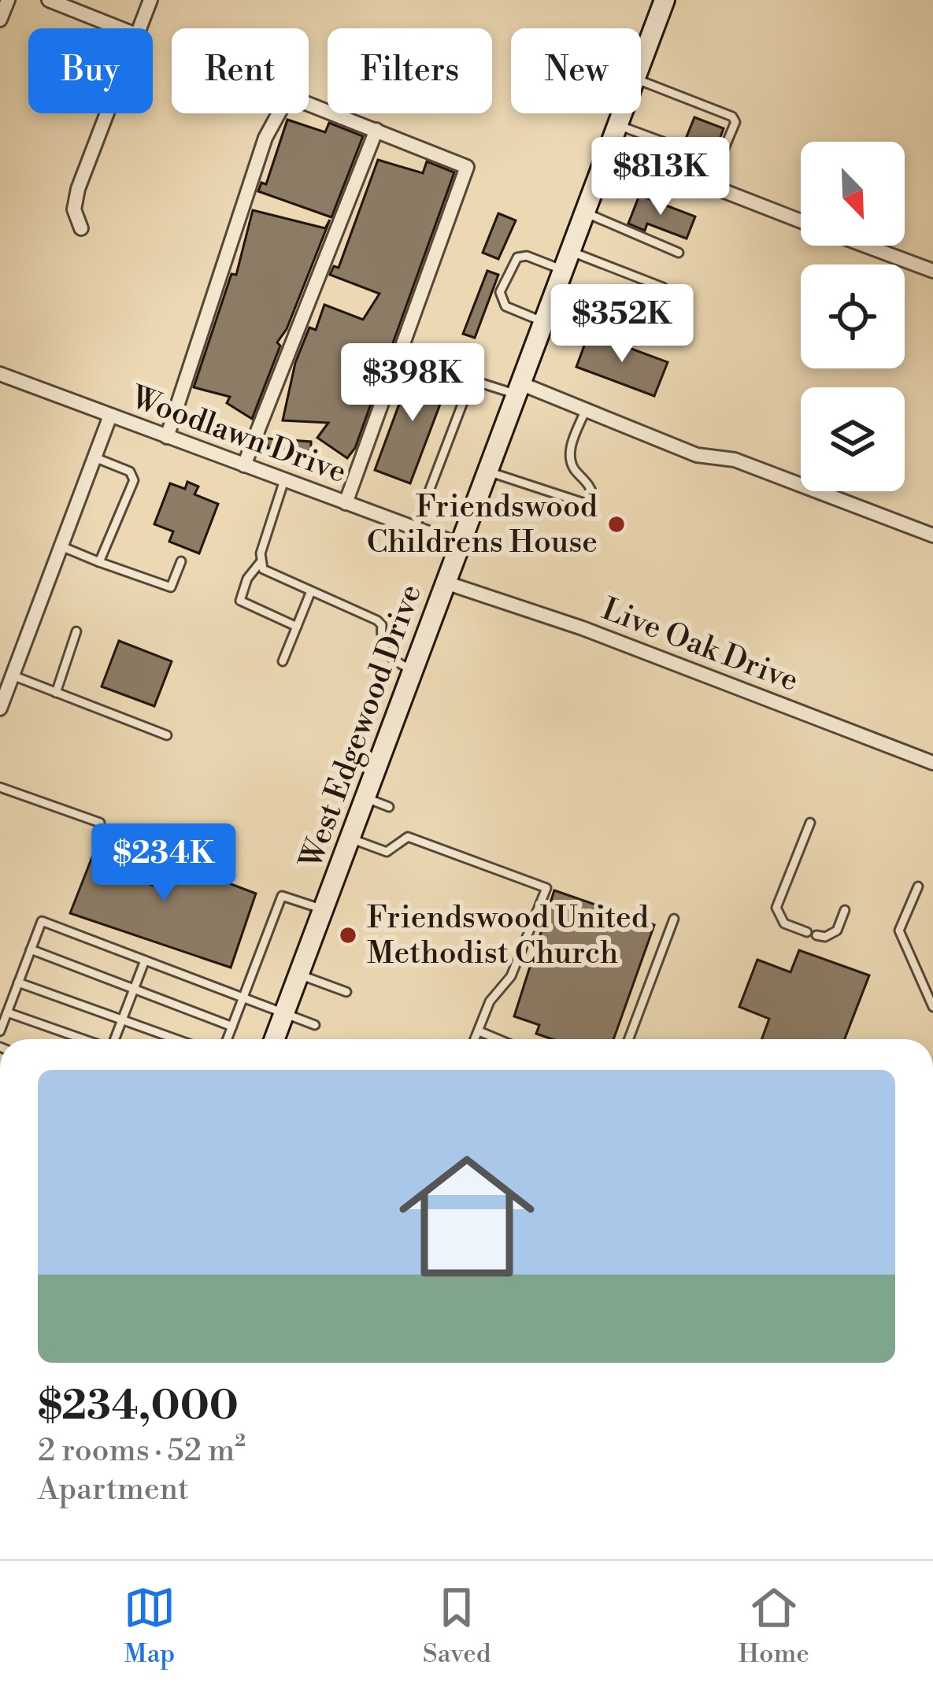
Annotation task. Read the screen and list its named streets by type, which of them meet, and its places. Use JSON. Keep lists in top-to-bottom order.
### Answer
{
  "streets": {
    "main road": ["West Edgewood Drive"],
    "street": ["Woodlawn Drive", "Live Oak Drive"]
  },
  "crossings": [
    ["Woodlawn Drive", "West Edgewood Drive"],
    ["Live Oak Drive", "West Edgewood Drive"]
  ],
  "places": ["Friendswood Childrens House", "Friendswood United Methodist Church"],
  "north": "bottom right",
  "page": {
    "chip": [
      "Buy",
      "Rent",
      "Filters",
      "New"
    ],
    "price": [
      "$813K",
      "$352K",
      "$398K",
      "$234K"
    ],
    "list": [
      {
        "name": "$234,000",
        "note": "2 rooms · 52 m² · Apartment"
      }
    ],
    "tabs": ["Map", "Saved", "Home"]
  }
}
